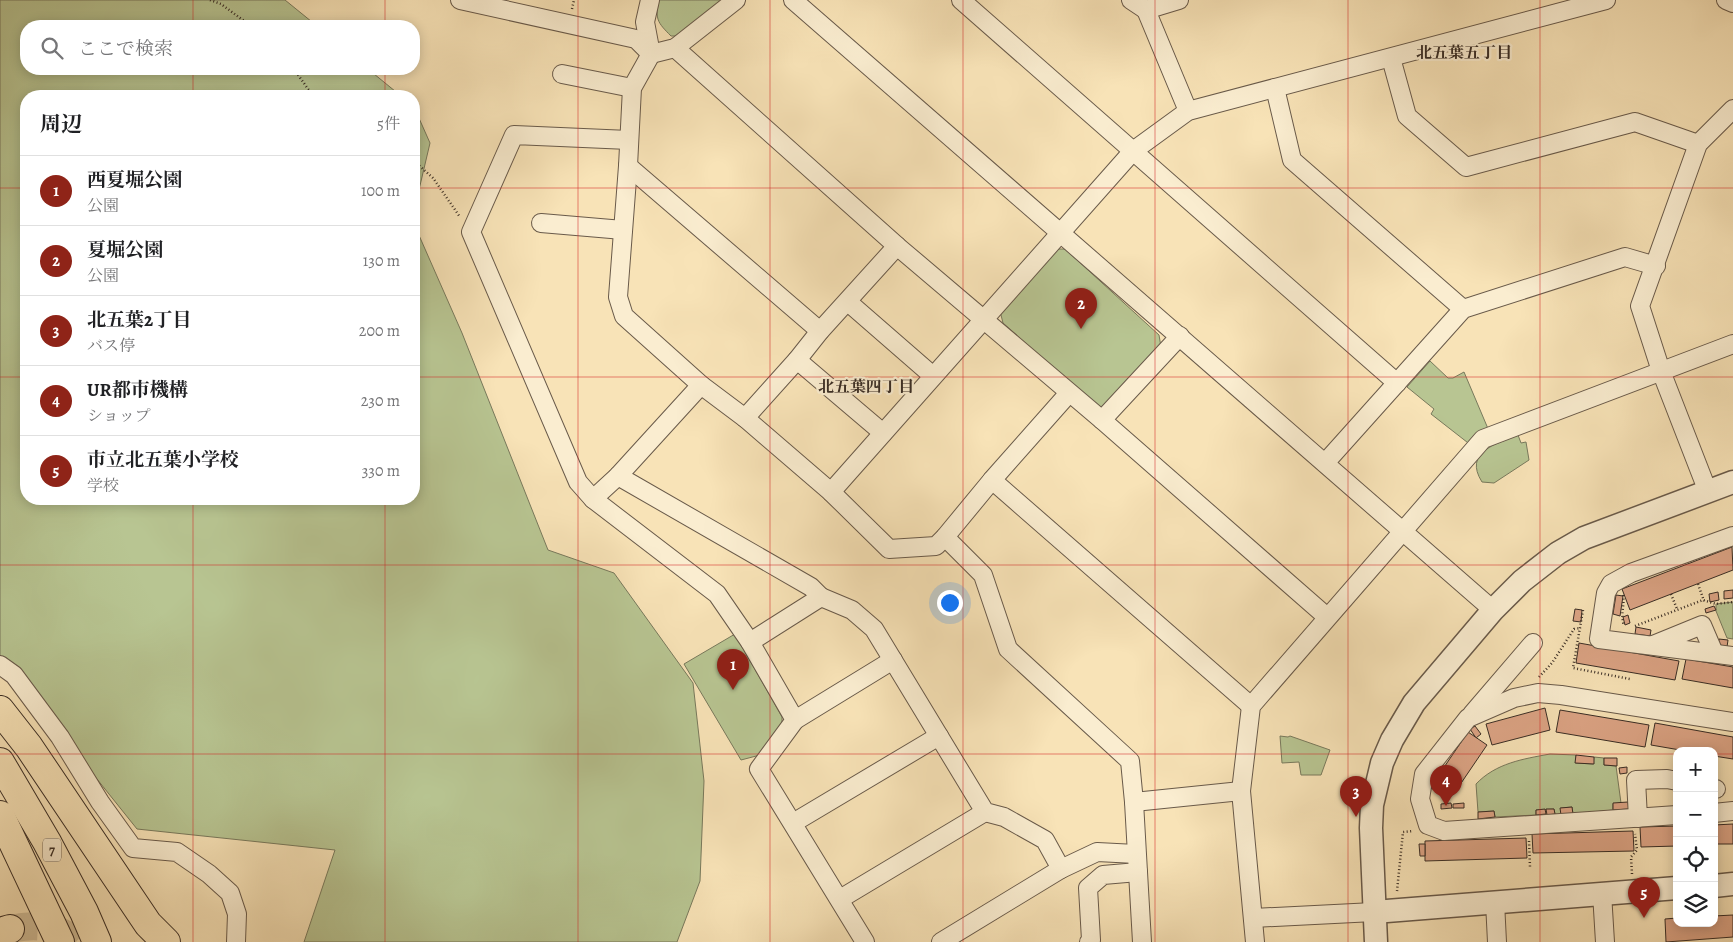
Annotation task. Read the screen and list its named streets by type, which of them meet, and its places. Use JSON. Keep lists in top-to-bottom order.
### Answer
{
  "streets": {
    "highway": ["7"]
  },
  "districts": ["北五葉五丁目", "北五葉四丁目"],
  "page": {
    "search": "ここで検索",
    "heading": ["周辺", "5件"],
    "list": [
      {
        "mark": "1",
        "name": "西夏堀公園",
        "note": "公園",
        "value": "100 m"
      },
      {
        "mark": "2",
        "name": "夏堀公園",
        "note": "公園",
        "value": "130 m"
      },
      {
        "mark": "3",
        "name": "北五葉2丁目",
        "note": "バス停",
        "value": "200 m"
      },
      {
        "mark": "4",
        "name": "UR都市機構",
        "note": "ショップ",
        "value": "230 m"
      },
      {
        "mark": "5",
        "name": "市立北五葉小学校",
        "note": "学校",
        "value": "330 m"
      }
    ],
    "pins": [
      "2",
      "1",
      "4",
      "3",
      "5"
    ],
    "map_buttons": ["+", "−"]
  }
}
